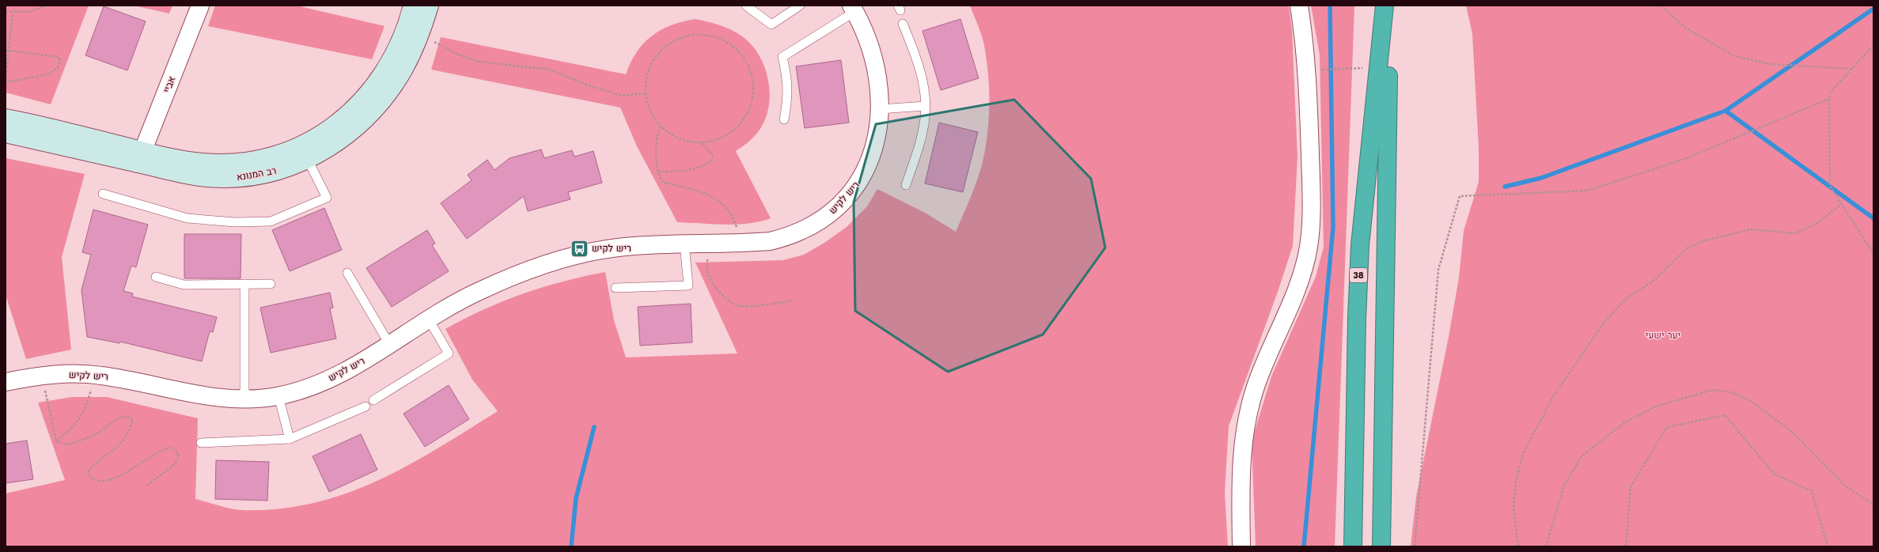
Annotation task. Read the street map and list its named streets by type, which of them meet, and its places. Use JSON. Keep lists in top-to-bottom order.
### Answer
{
  "streets": {
    "highway": ["38"],
    "street": ["אביי", "רב המנונא", "ריש לקיש"]
  },
  "crossings": [
    ["אביי", "רב המנונא"]
  ],
  "parks": ["יער ישעי"],
  "places": {
    "bus stop": ["ריש לקיש"]
  }
}
